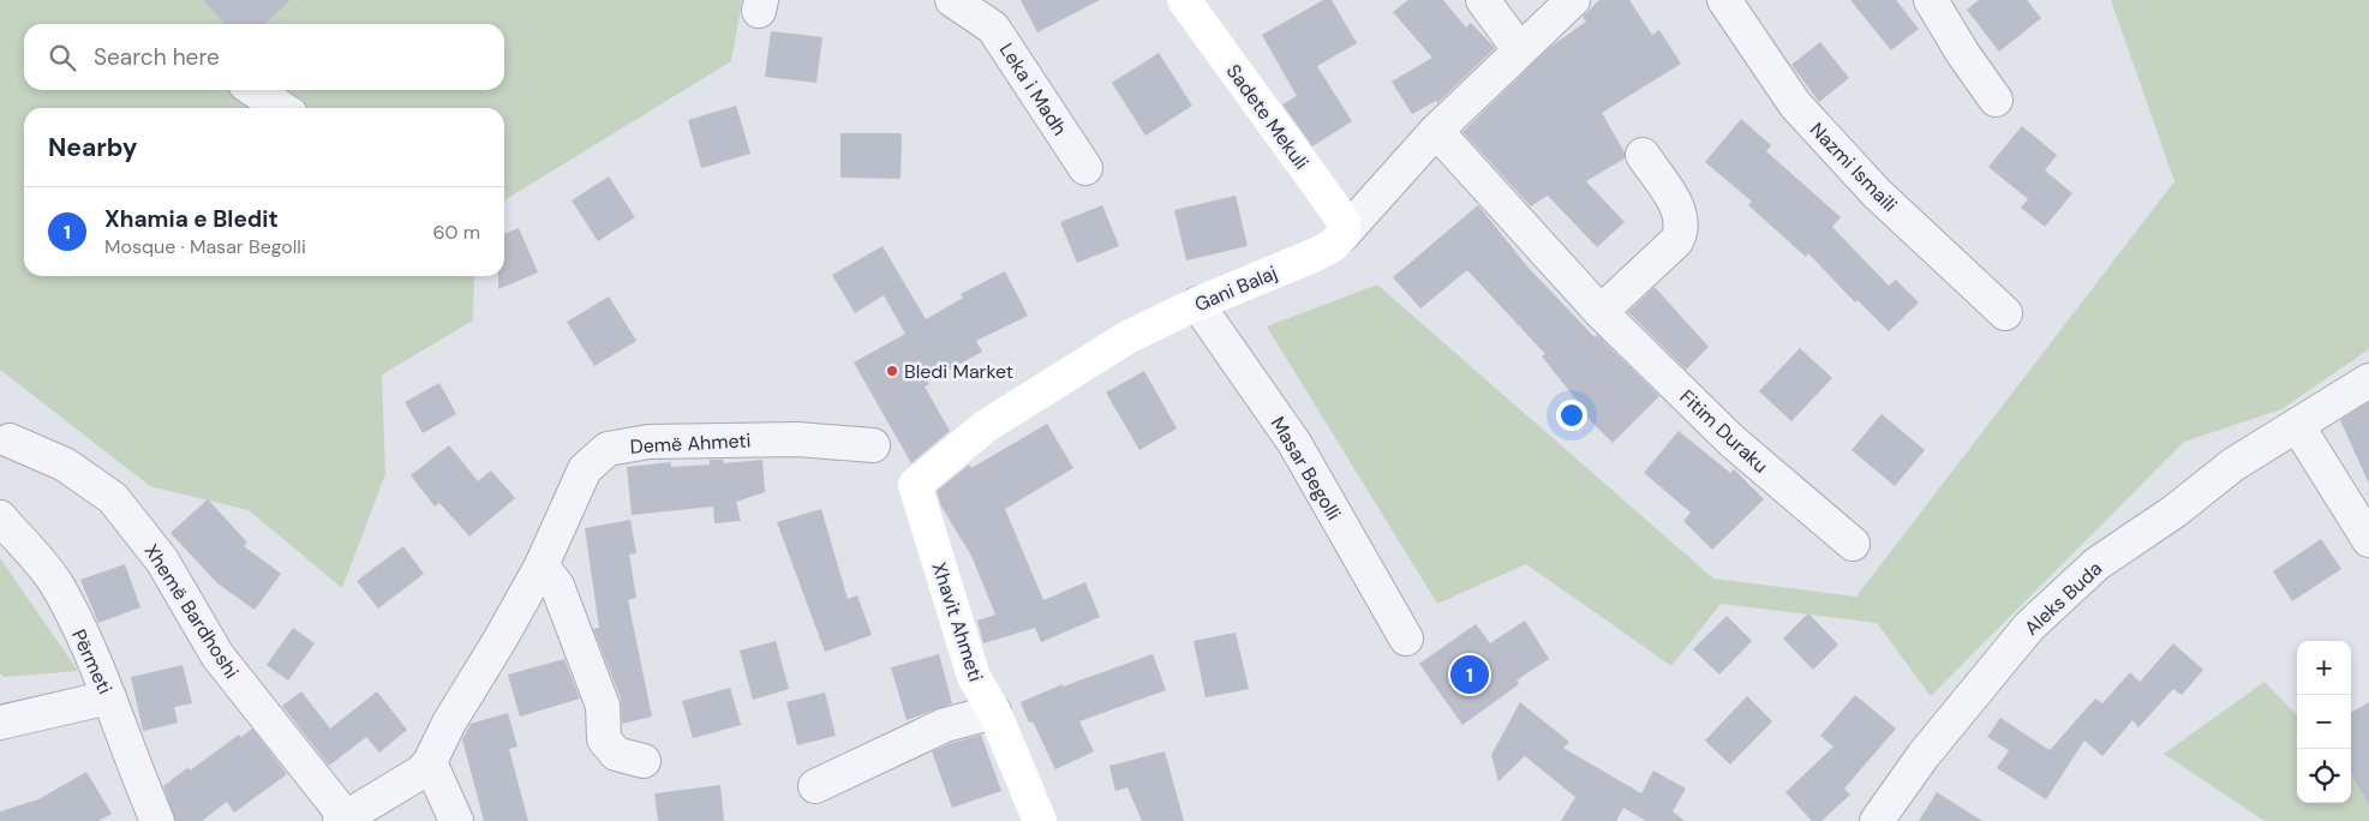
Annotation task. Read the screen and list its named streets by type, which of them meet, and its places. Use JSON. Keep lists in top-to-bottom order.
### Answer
{
  "streets": {
    "street": [
      "Leka i Madh",
      "Sadete Mekuli",
      "Nazmi Ismaili",
      "Gani Balaj",
      "Fitim Duraku",
      "Demë Ahmeti",
      "Masar Begolli",
      "Aleks Buda",
      "Xhemë Bardhoshi",
      "Xhavit Ahmeti",
      "Përmeti"
    ]
  },
  "crossings": [
    ["Sadete Mekuli", "Gani Balaj"],
    ["Gani Balaj", "Fitim Duraku"],
    ["Gani Balaj", "Masar Begolli"],
    ["Gani Balaj", "Xhavit Ahmeti"]
  ],
  "places": ["Bledi Market"],
  "page": {
    "search": "Search here",
    "heading": "Nearby",
    "list": [
      {
        "mark": "1",
        "name": "Xhamia e Bledit",
        "note": "Mosque · Masar Begolli",
        "value": "60 m"
      }
    ],
    "map_buttons": ["+", "−"],
    "pins": "1"
  }
}
